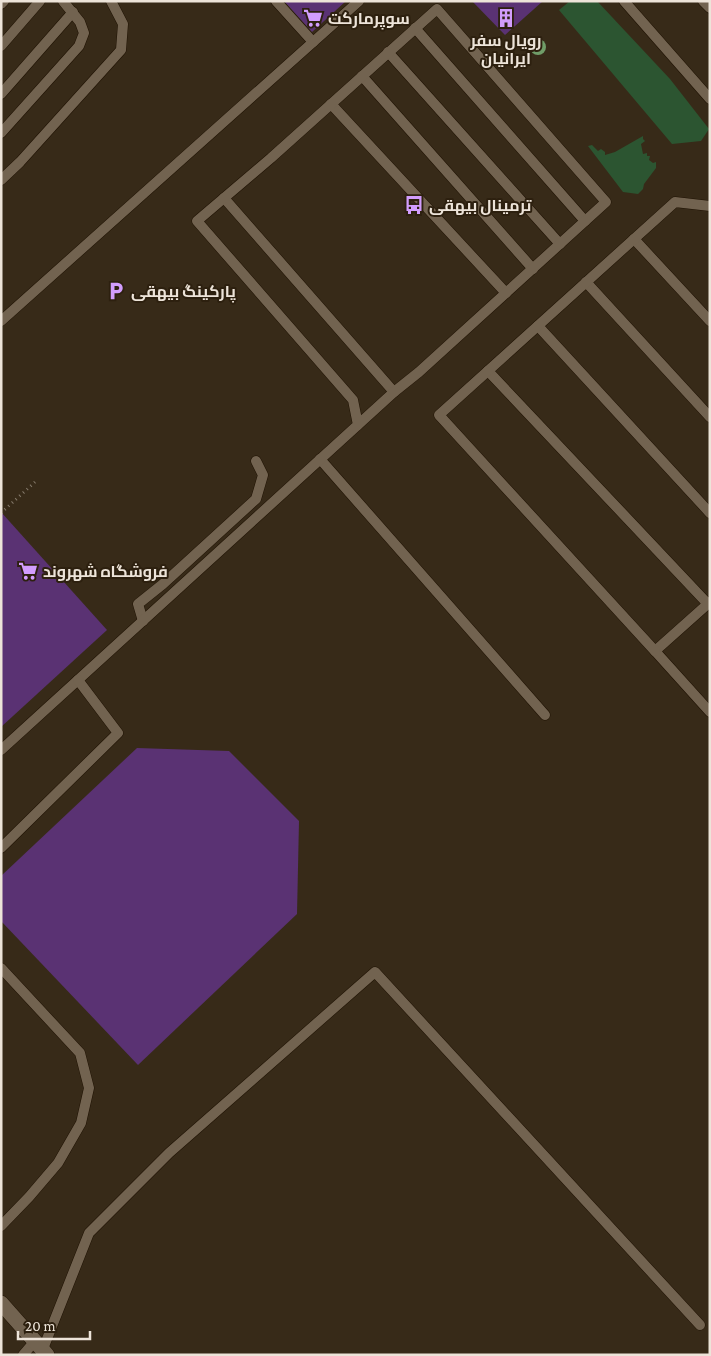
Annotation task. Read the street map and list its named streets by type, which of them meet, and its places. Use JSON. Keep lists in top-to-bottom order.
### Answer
{
  "places": {
    "supermarket": ["سوپرمارکت", "فروشگاه شهروند"],
    "building": ["رویال سفر ایرانیان"],
    "bus stop": ["ترمینال بیهقی"],
    "parking": ["پارکینگ بیهقی"]
  },
  "scale_bar": "20 m"
}
